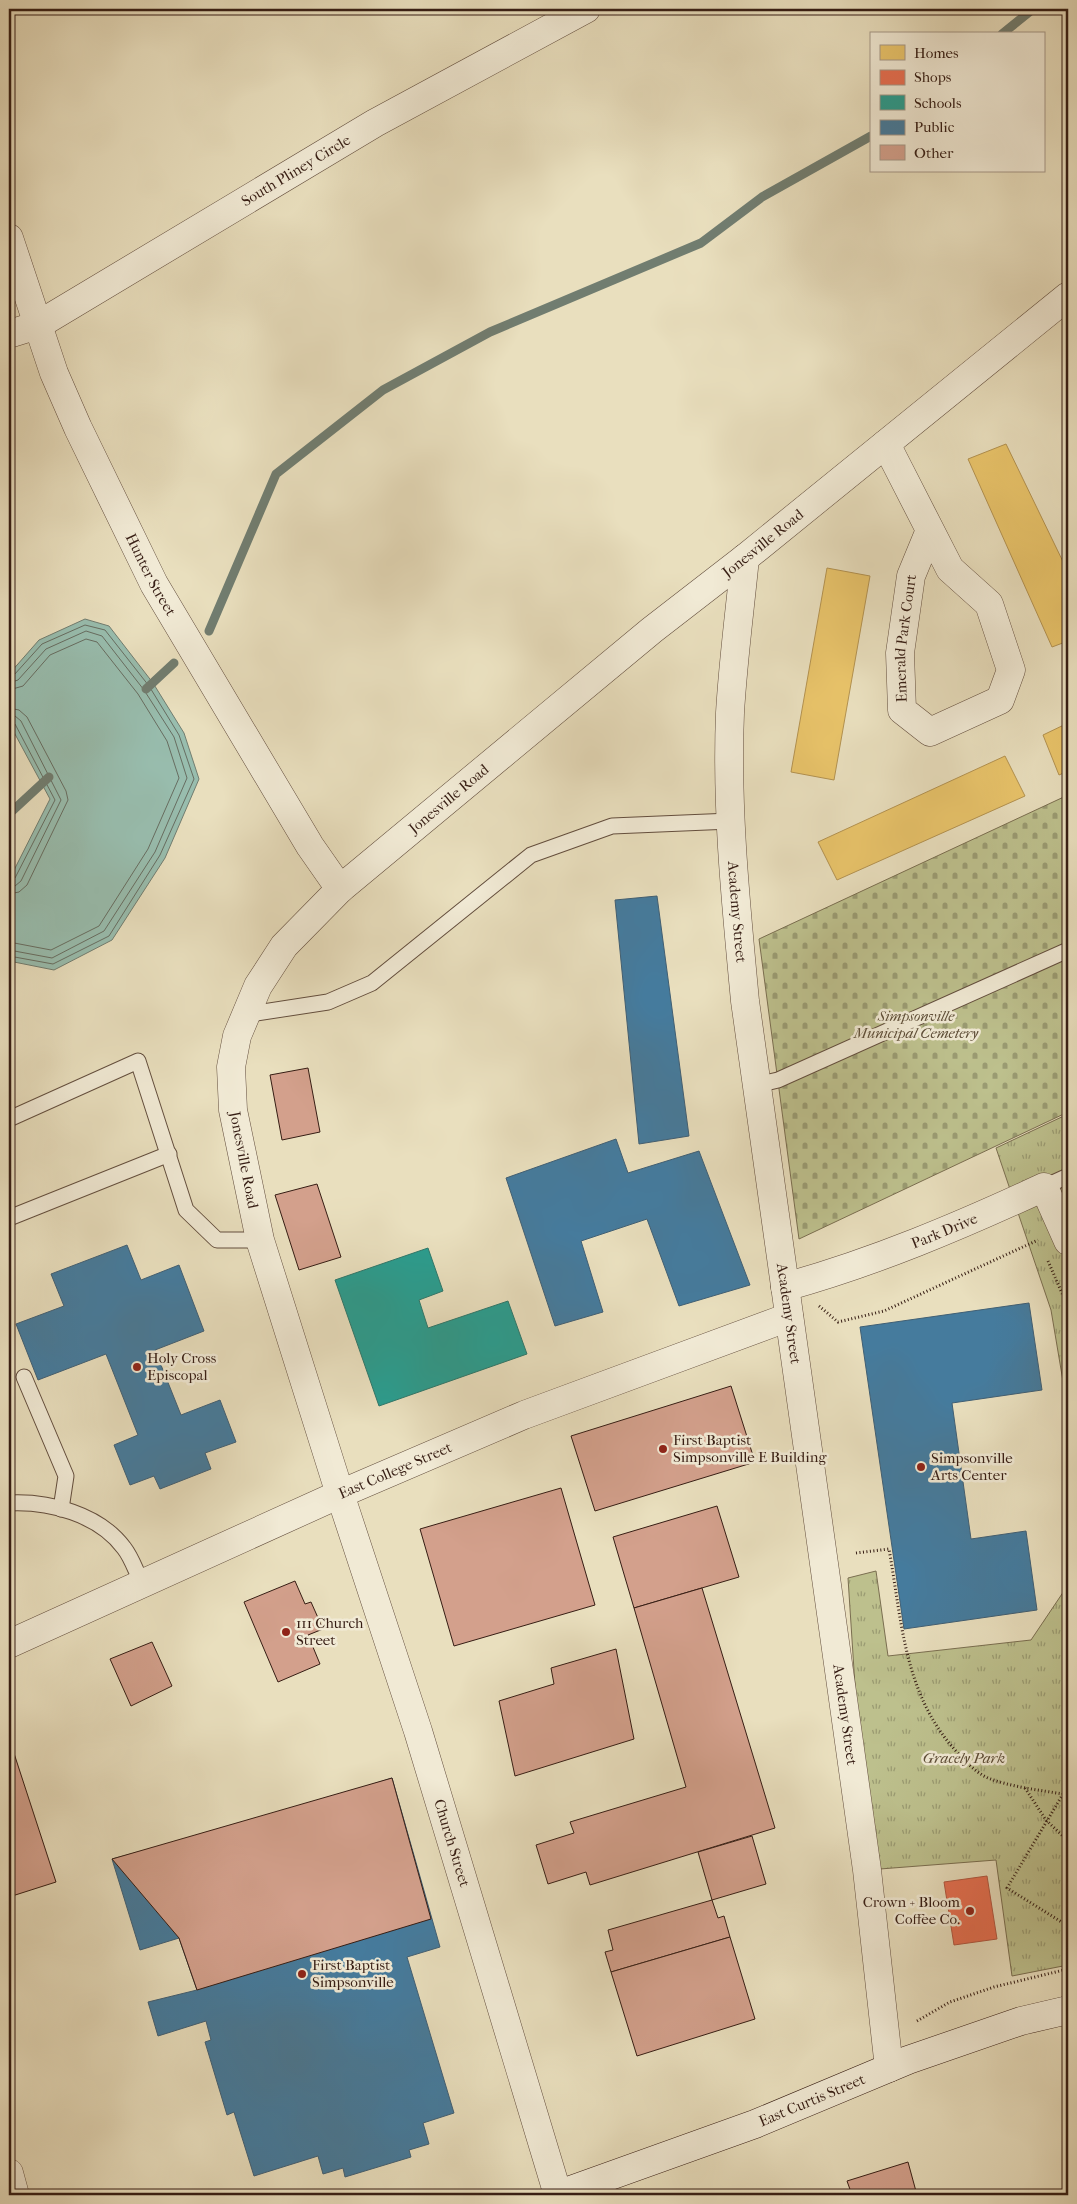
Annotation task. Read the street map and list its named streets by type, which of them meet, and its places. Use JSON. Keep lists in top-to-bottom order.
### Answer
{
  "streets": {
    "street": [
      "South Pliney Circle",
      "Jonesville Road",
      "Hunter Street",
      "Emerald Park Court",
      "Academy Street",
      "Park Drive",
      "East College Street",
      "Church Street",
      "East Curtis Street"
    ]
  },
  "crossings": [
    ["South Pliney Circle", "Hunter Street"],
    ["Jonesville Road", "Hunter Street"],
    ["Jonesville Road", "Emerald Park Court"],
    ["Jonesville Road", "Academy Street"],
    ["Jonesville Road", "East College Street"],
    ["Jonesville Road", "Church Street"],
    ["Academy Street", "Park Drive"],
    ["Academy Street", "East College Street"],
    ["Academy Street", "East Curtis Street"],
    ["East College Street", "Church Street"],
    ["Church Street", "East Curtis Street"]
  ],
  "parks": ["Simpsonville Municipal Cemetery", "Gracely Park"],
  "places": [
    "Holy Cross Episcopal",
    "First Baptist Simpsonville E Building",
    "Simpsonville Arts Center",
    "111 Church Street",
    "Crown + Bloom Coffee Co.",
    "First Baptist Simpsonville"
  ],
  "legend": [
    "Homes",
    "Shops",
    "Schools",
    "Public",
    "Other"
  ]
}
